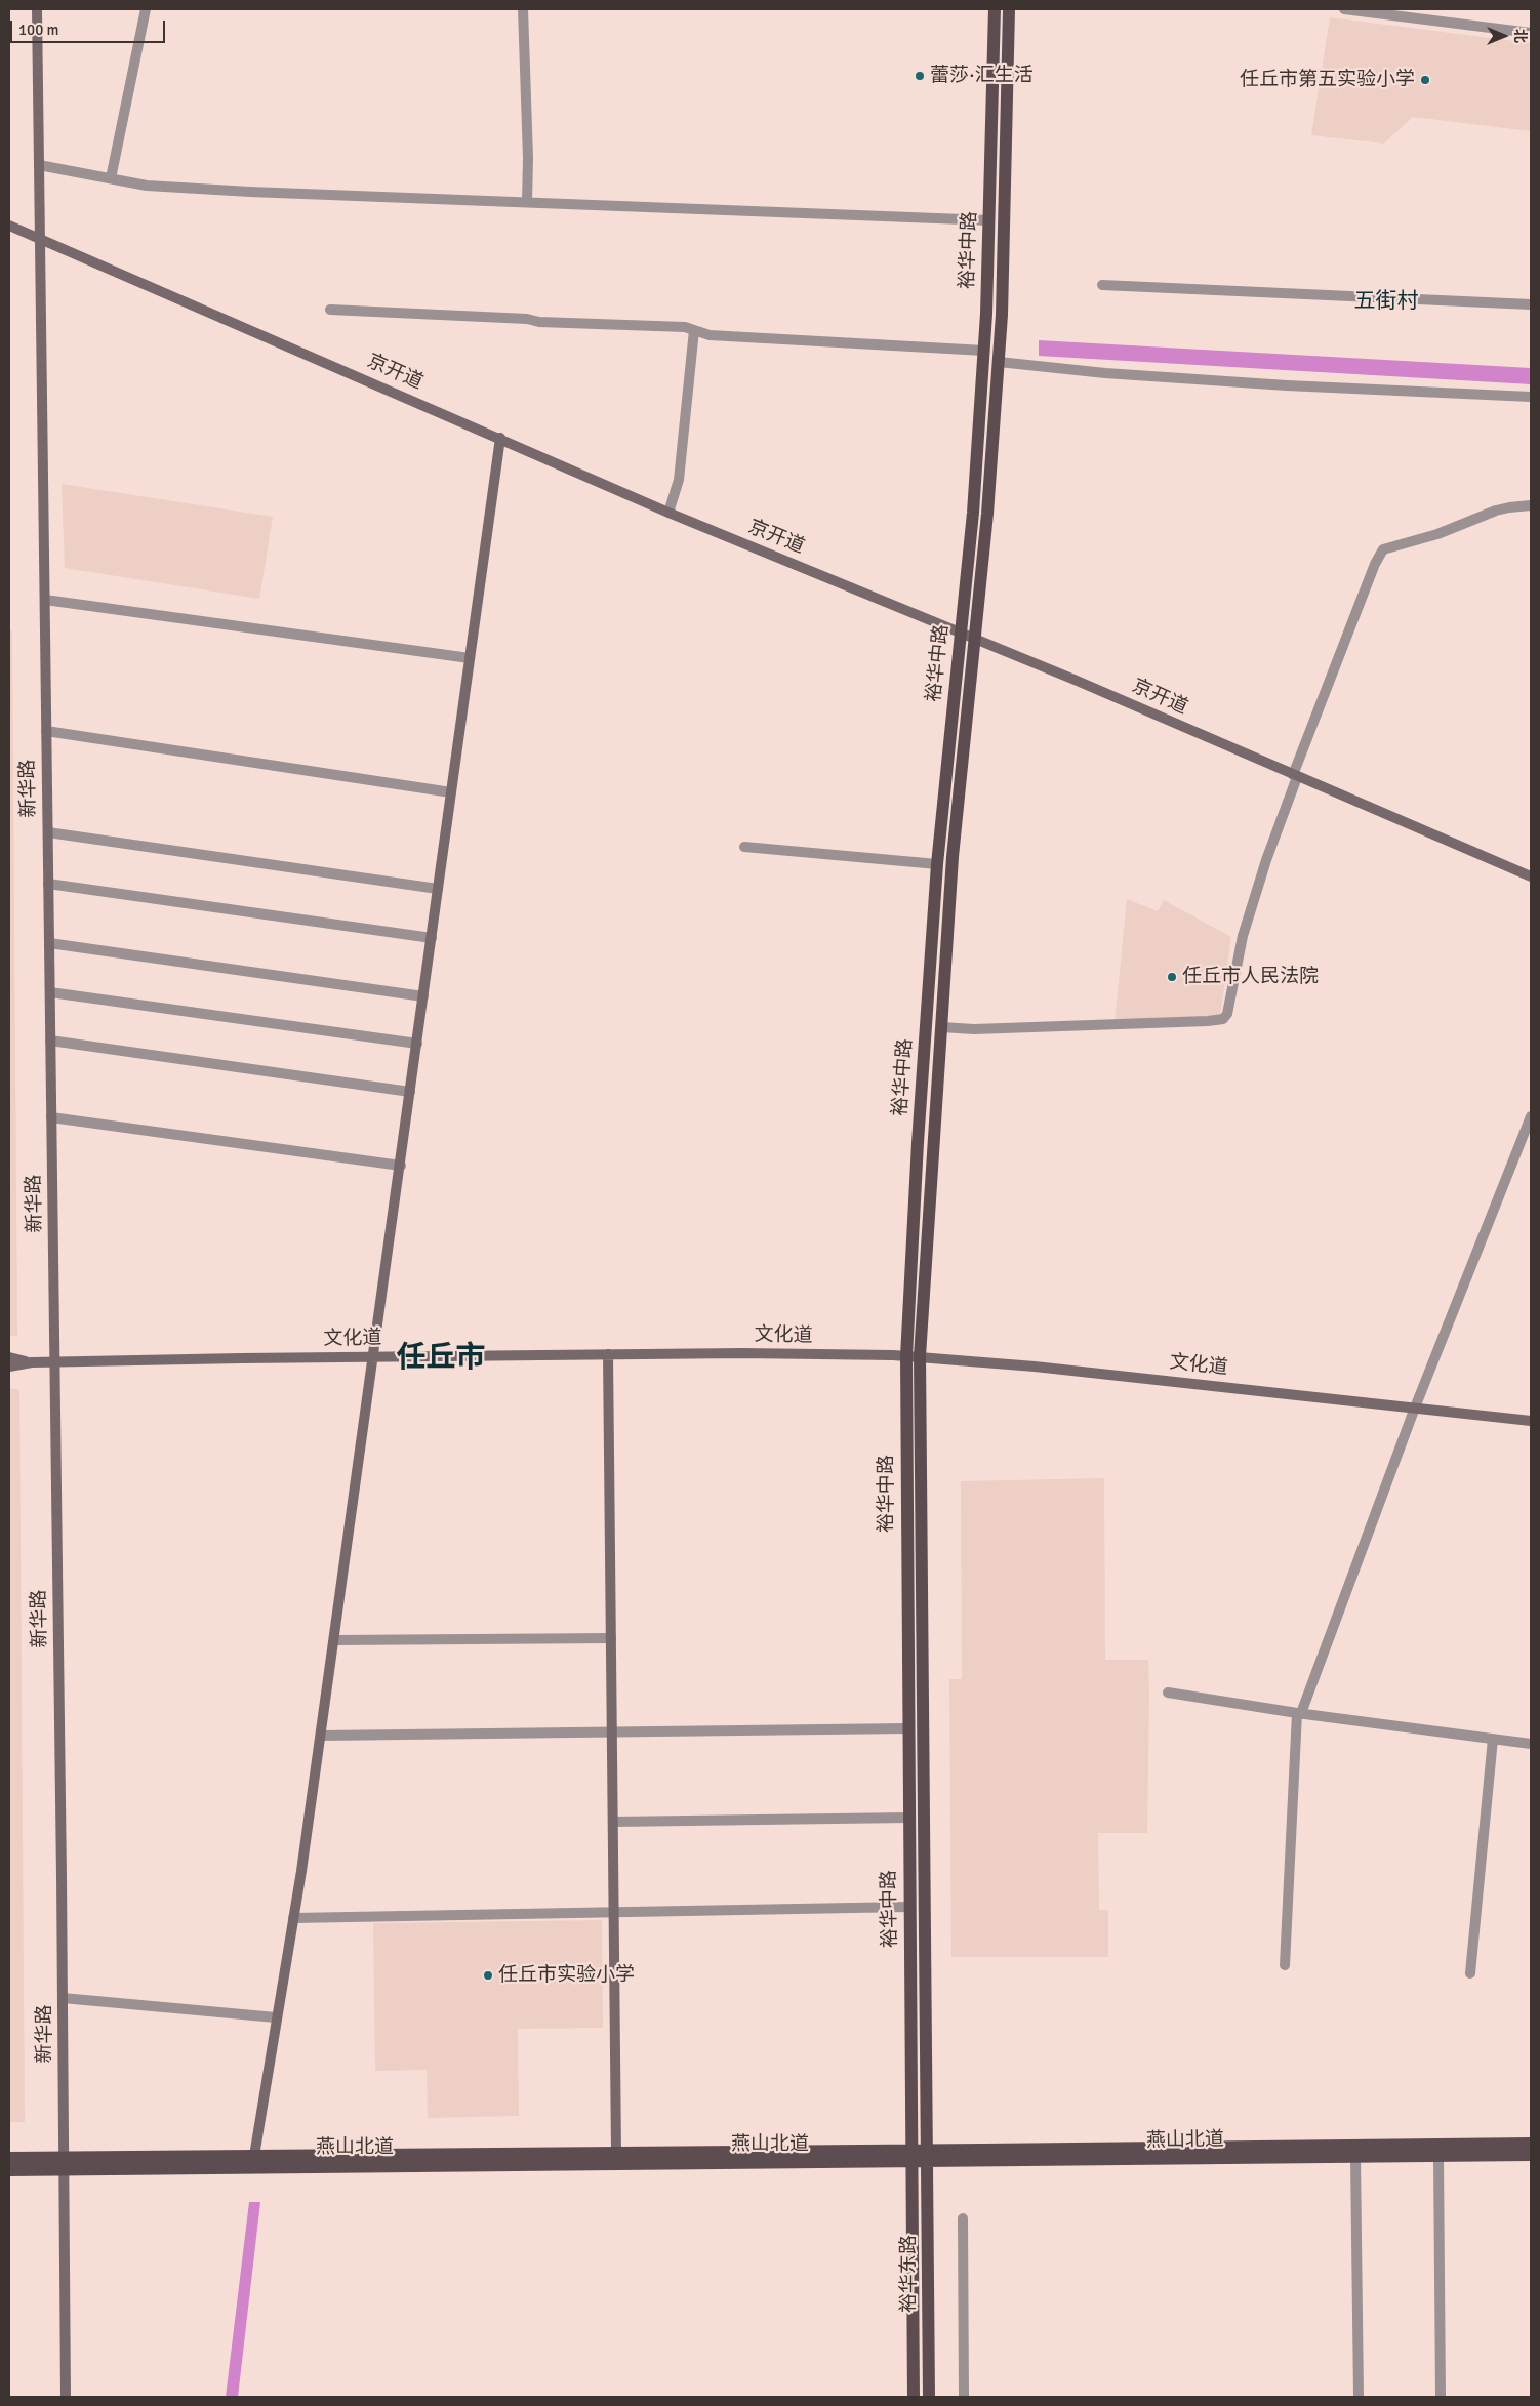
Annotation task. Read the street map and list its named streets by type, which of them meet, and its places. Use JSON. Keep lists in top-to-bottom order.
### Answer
{
  "streets": {
    "main road": [
      "裕华中路",
      "京开道",
      "新华路",
      "文化道",
      "燕山北道",
      "裕华东路"
    ]
  },
  "crossings": [
    ["裕华中路", "京开道"],
    ["裕华中路", "文化道"],
    ["裕华中路", "燕山北道"],
    ["裕华中路", "裕华东路"],
    ["京开道", "新华路"],
    ["新华路", "文化道"],
    ["新华路", "燕山北道"],
    ["燕山北道", "裕华东路"]
  ],
  "districts": ["五街村", "任丘市"],
  "places": [
    "蕾莎·汇生活",
    "任丘市第五实验小学",
    "任丘市人民法院",
    "任丘市实验小学"
  ],
  "scale_bar": "100 m",
  "north": "right"
}
